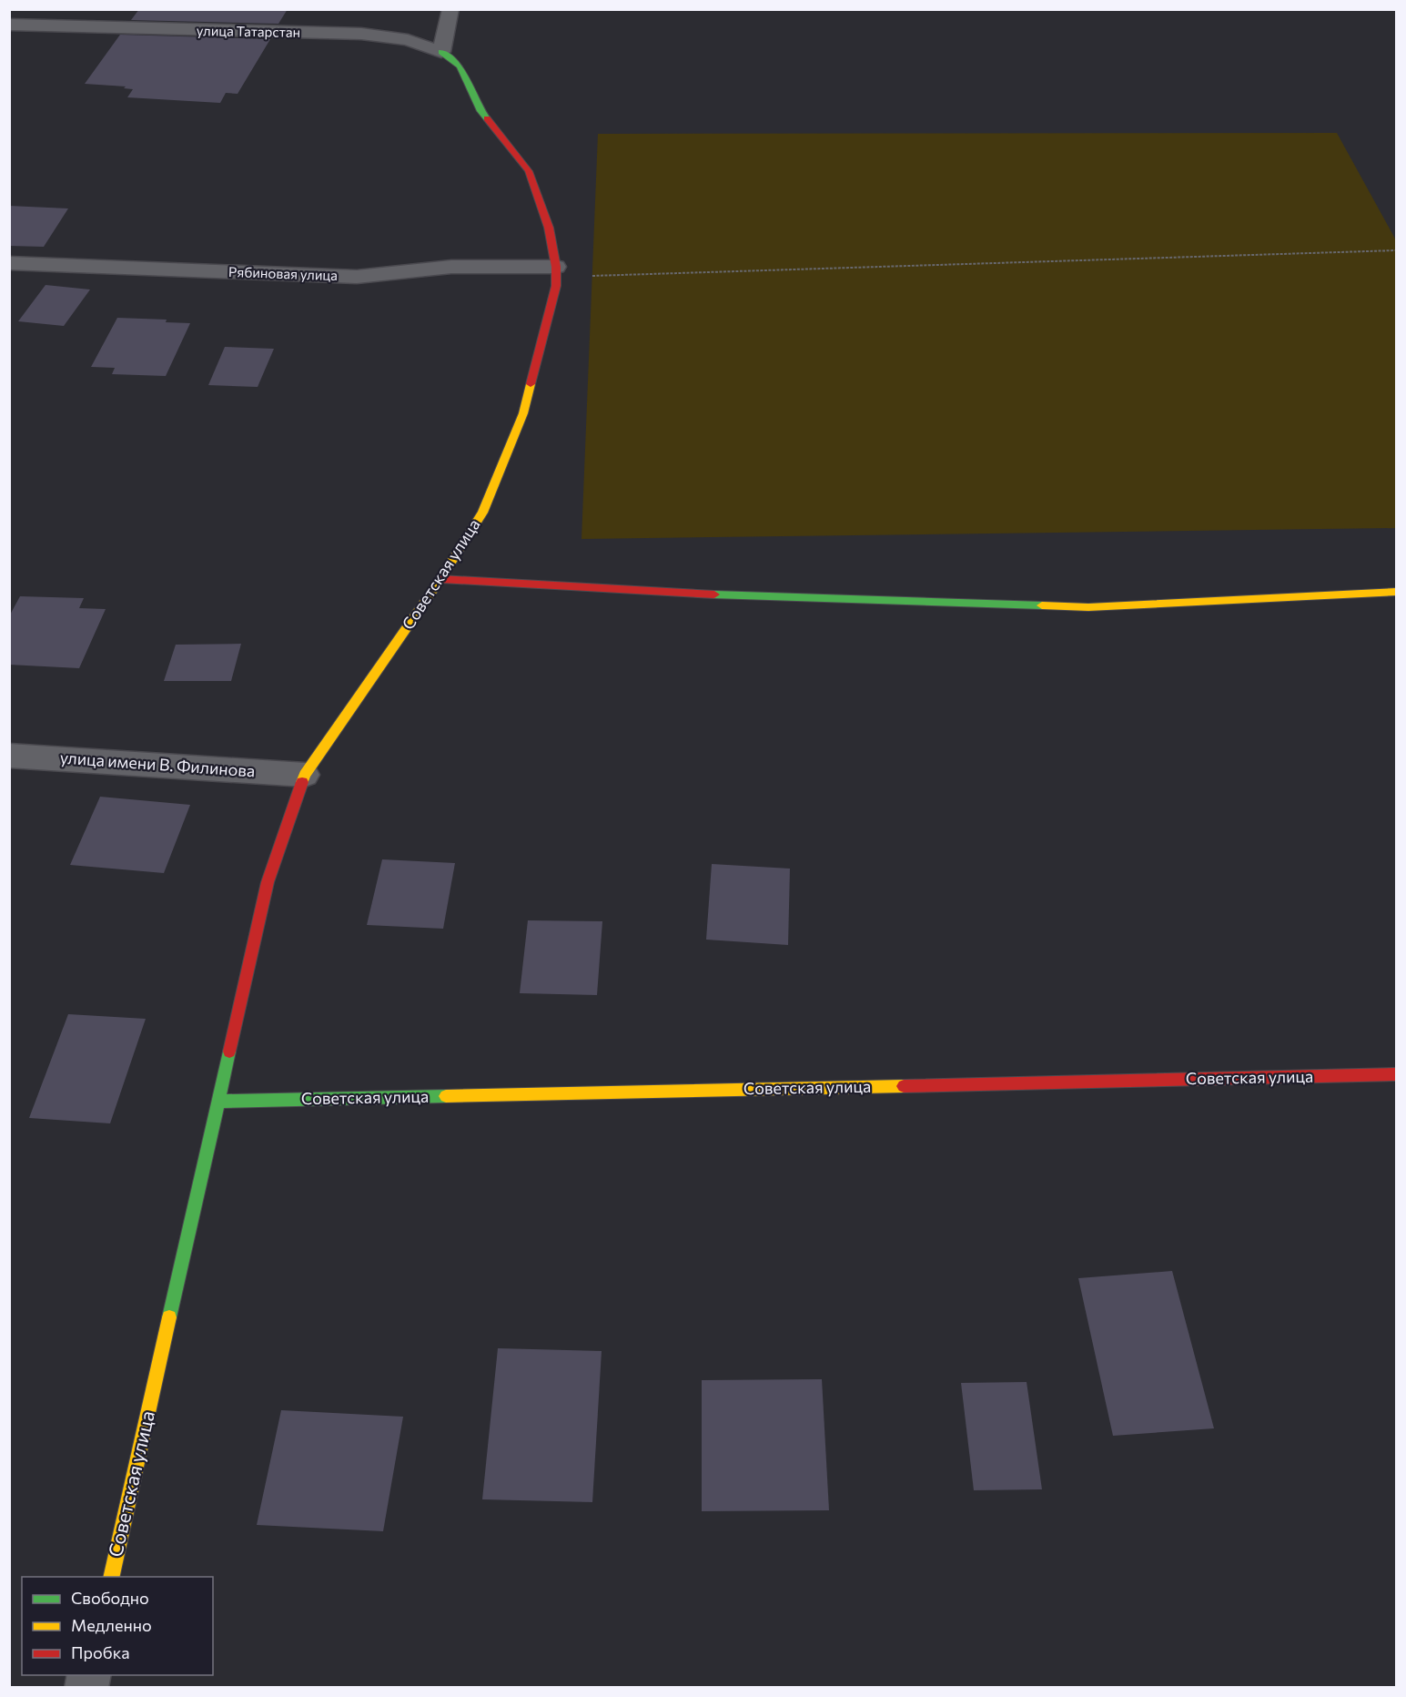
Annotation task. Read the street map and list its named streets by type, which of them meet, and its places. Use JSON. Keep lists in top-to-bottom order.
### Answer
{
  "streets": {
    "street": [
      "улица Татарстан",
      "Рябиновая улица",
      "Советская улица",
      "улица имени В. Филинова"
    ]
  },
  "crossings": [
    ["улица Татарстан", "Советская улица"],
    ["Рябиновая улица", "Советская улица"],
    ["Советская улица", "улица имени В. Филинова"]
  ],
  "legend": ["Свободно", "Медленно", "Пробка"]
}
